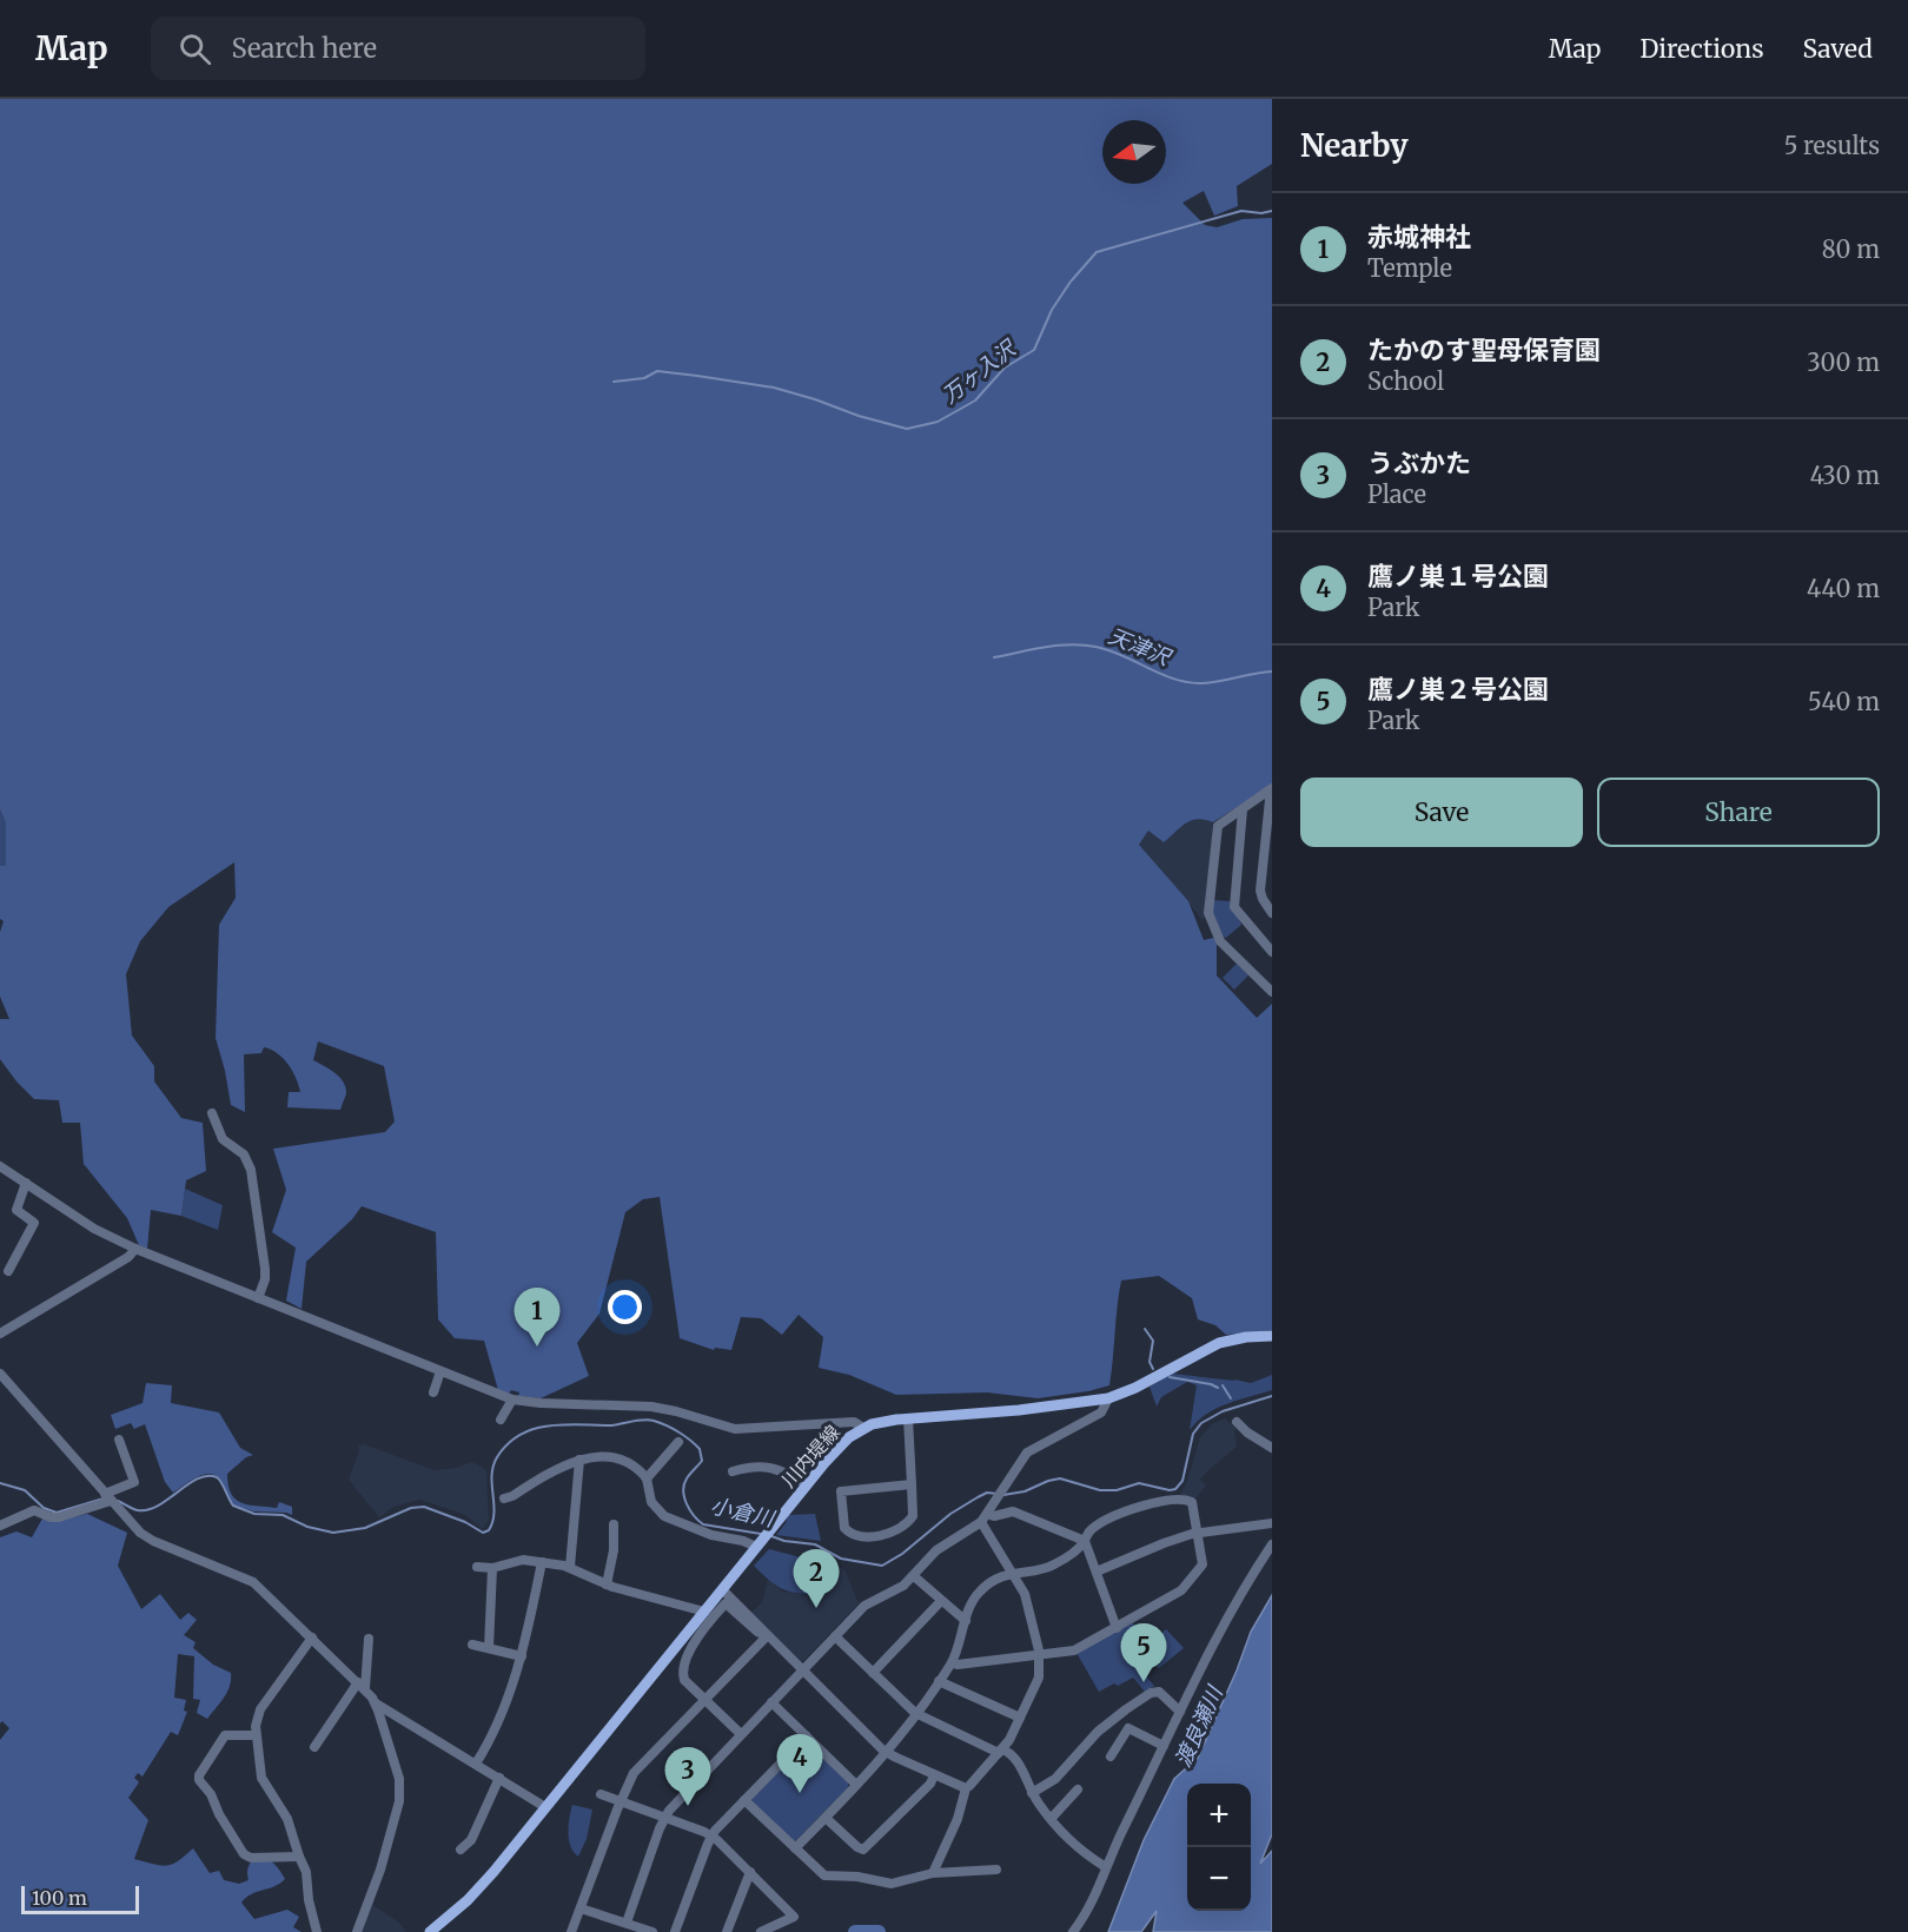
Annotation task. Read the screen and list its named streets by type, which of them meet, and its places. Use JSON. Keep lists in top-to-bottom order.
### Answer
{
  "streets": {
    "main road": ["川内堤線"]
  },
  "water": [
    "万ヶ入沢",
    "天津沢",
    "小倉川",
    "渡良瀬川"
  ],
  "scale_bar": "100 m",
  "north": "left",
  "page": {
    "header": "Map",
    "search": "Search here",
    "nav": ["Map", "Directions", "Saved"],
    "heading": ["Nearby", "5 results"],
    "list": [
      {
        "mark": "1",
        "name": "赤城神社",
        "note": "Temple",
        "value": "80 m"
      },
      {
        "mark": "2",
        "name": "たかのす聖母保育園",
        "note": "School",
        "value": "300 m"
      },
      {
        "mark": "3",
        "name": "うぶかた",
        "note": "Place",
        "value": "430 m"
      },
      {
        "mark": "4",
        "name": "鷹ノ巣１号公園",
        "note": "Park",
        "value": "440 m"
      },
      {
        "mark": "5",
        "name": "鷹ノ巣２号公園",
        "note": "Park",
        "value": "540 m"
      }
    ],
    "buttons": ["Save", "Share"],
    "pins": [
      "1",
      "2",
      "5",
      "4",
      "3"
    ],
    "map_buttons": ["+", "−"],
    "scale": "100 m"
  }
}
